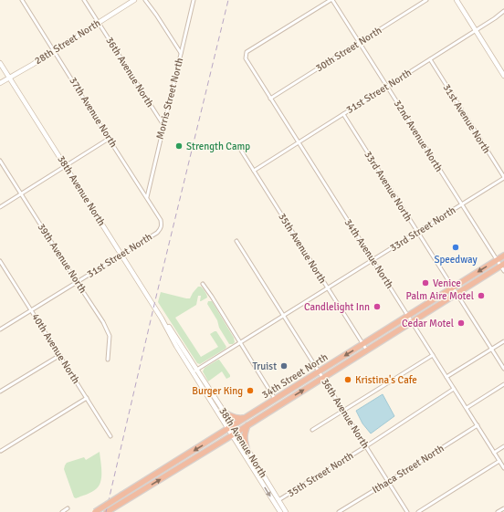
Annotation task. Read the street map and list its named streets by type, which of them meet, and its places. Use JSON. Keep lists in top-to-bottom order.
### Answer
{
  "streets": {
    "highway": ["34th Street North"],
    "main road": ["28th Street North", "38th Avenue North"],
    "street": [
      "30th Street North",
      "36th Avenue North",
      "31st Street North",
      "Morris Street North",
      "37th Avenue North",
      "31st Avenue North",
      "32nd Avenue North",
      "33rd Avenue North",
      "33rd Street North",
      "35th Avenue North",
      "34th Avenue North",
      "39th Avenue North",
      "40th Avenue North",
      "Ithaca Street North",
      "35th Street North"
    ]
  },
  "crossings": [
    ["28th Street North", "36th Avenue North"],
    ["28th Street North", "37th Avenue North"],
    ["28th Street North", "38th Avenue North"],
    ["30th Street North", "32nd Avenue North"],
    ["30th Street North", "34th Avenue North"],
    ["36th Avenue North", "Morris Street North"],
    ["36th Avenue North", "33rd Street North"],
    ["36th Avenue North", "34th Street North"],
    ["36th Avenue North", "Ithaca Street North"],
    ["36th Avenue North", "35th Street North"],
    ["31st Street North", "37th Avenue North"],
    ["31st Street North", "31st Avenue North"],
    ["31st Street North", "32nd Avenue North"],
    ["31st Street North", "33rd Avenue North"],
    ["31st Street North", "38th Avenue North"],
    ["31st Street North", "35th Avenue North"],
    ["31st Street North", "34th Avenue North"],
    ["31st Street North", "39th Avenue North"],
    ["31st Street North", "40th Avenue North"],
    ["Morris Street North", "37th Avenue North"],
    ["31st Avenue North", "33rd Street North"],
    ["32nd Avenue North", "33rd Street North"],
    ["32nd Avenue North", "34th Avenue North"],
    ["32nd Avenue North", "34th Street North"],
    ["33rd Avenue North", "33rd Street North"],
    ["33rd Avenue North", "34th Street North"],
    ["38th Avenue North", "33rd Street North"],
    ["38th Avenue North", "34th Street North"],
    ["38th Avenue North", "35th Street North"],
    ["33rd Street North", "35th Avenue North"],
    ["33rd Street North", "34th Avenue North"],
    ["35th Avenue North", "34th Street North"],
    ["34th Avenue North", "34th Street North"],
    ["34th Avenue North", "Ithaca Street North"],
    ["34th Avenue North", "35th Street North"]
  ],
  "places": [
    "Strength Camp",
    "Speedway",
    "Venice",
    "Palm Aire Motel",
    "Candlelight Inn",
    "Cedar Motel",
    "Truist",
    "Kristina's Cafe",
    "Burger King"
  ]
}
